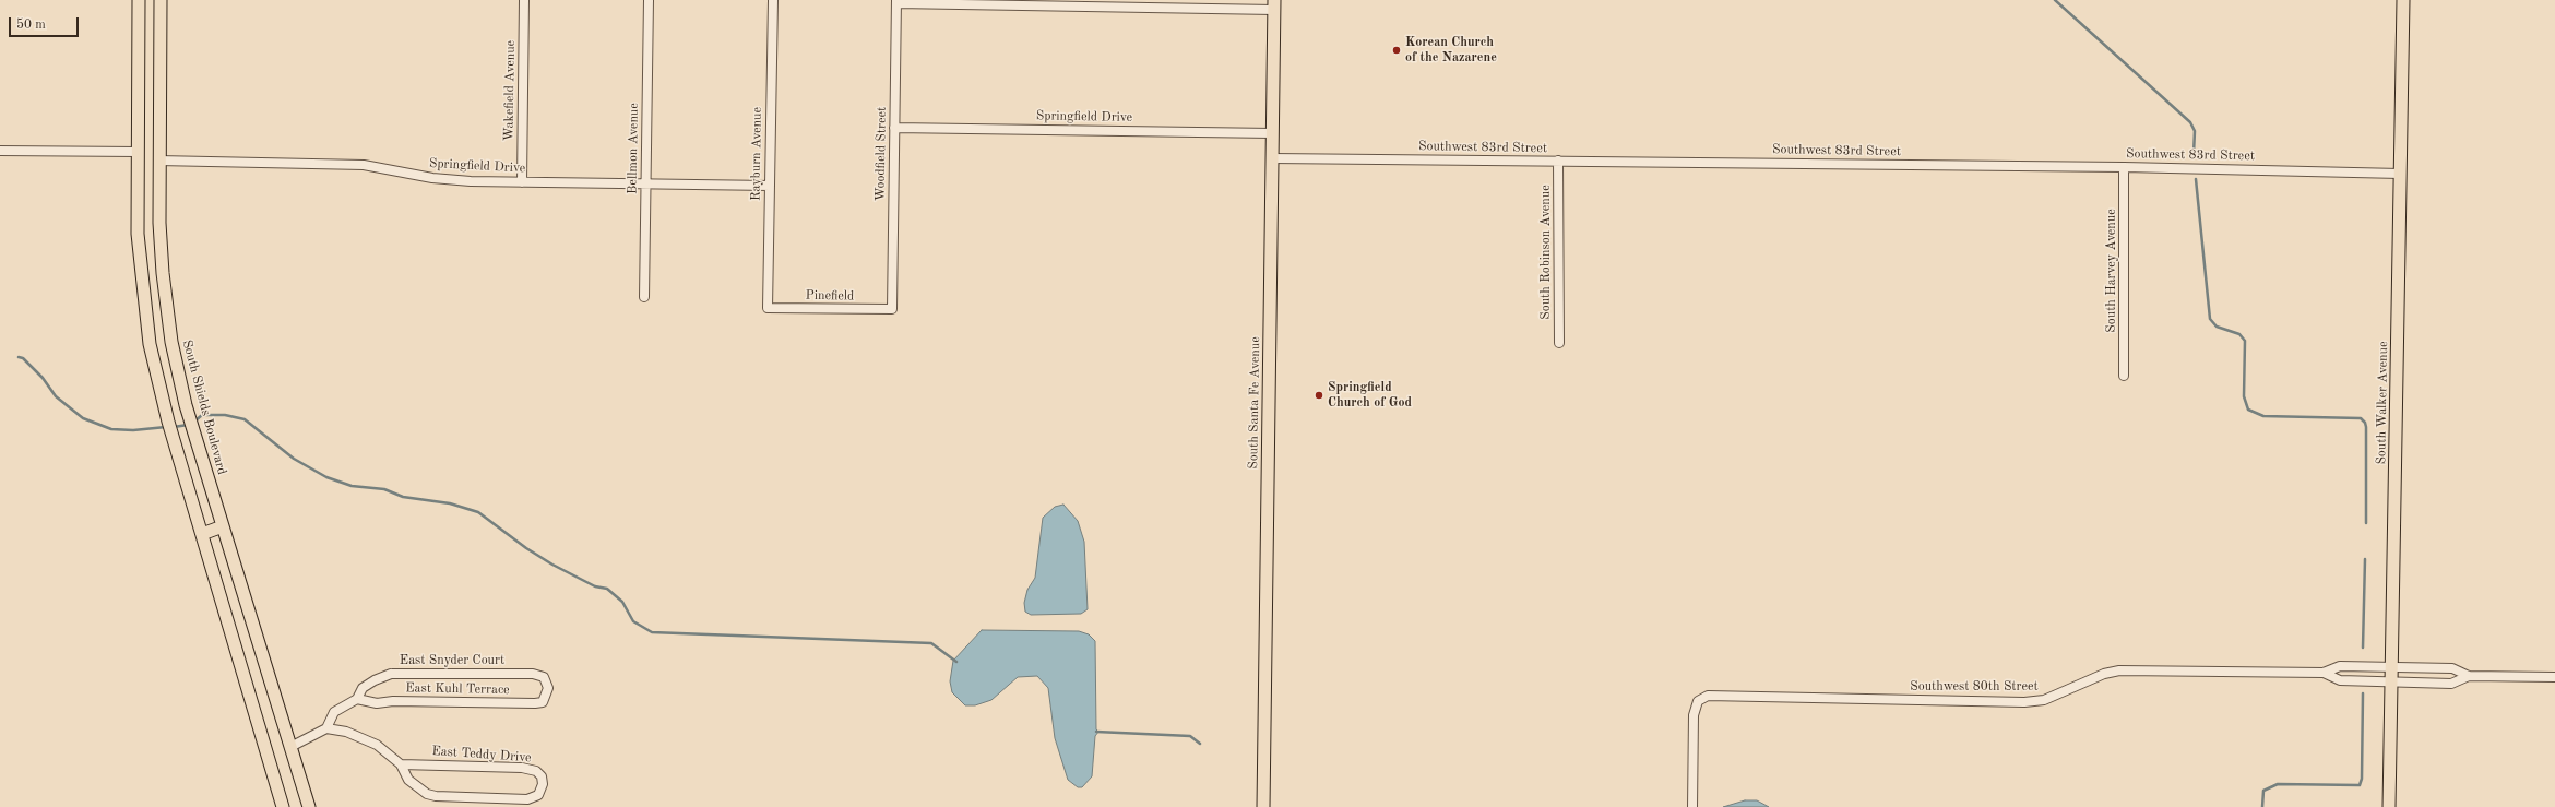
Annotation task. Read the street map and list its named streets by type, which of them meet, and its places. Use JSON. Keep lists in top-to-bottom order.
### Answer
{
  "streets": {
    "main road": ["South Santa Fe Avenue", "South Walker Avenue", "South Shields Boulevard"],
    "street": [
      "Wakefield Avenue",
      "Springfield Drive",
      "Southwest 83rd Street",
      "Bellmon Avenue",
      "Rayburn Avenue",
      "Woodfield Street",
      "South Robinson Avenue",
      "South Harvey Avenue",
      "Pinefield",
      "East Snyder Court",
      "Southwest 80th Street",
      "East Kuhl Terrace",
      "East Teddy Drive"
    ]
  },
  "crossings": [
    ["Wakefield Avenue", "Springfield Drive"],
    ["Springfield Drive", "Bellmon Avenue"],
    ["Springfield Drive", "Rayburn Avenue"],
    ["Springfield Drive", "Woodfield Street"],
    ["Springfield Drive", "South Santa Fe Avenue"],
    ["Springfield Drive", "South Shields Boulevard"],
    ["Southwest 83rd Street", "South Robinson Avenue"],
    ["Southwest 83rd Street", "South Harvey Avenue"],
    ["Southwest 83rd Street", "South Santa Fe Avenue"],
    ["Southwest 83rd Street", "South Walker Avenue"],
    ["Rayburn Avenue", "Pinefield"],
    ["Woodfield Street", "Pinefield"],
    ["South Walker Avenue", "Southwest 80th Street"],
    ["East Snyder Court", "East Kuhl Terrace"]
  ],
  "places": ["Korean Church of the Nazarene", "Springfield Church of God"],
  "scale_bar": "50 m"
}
